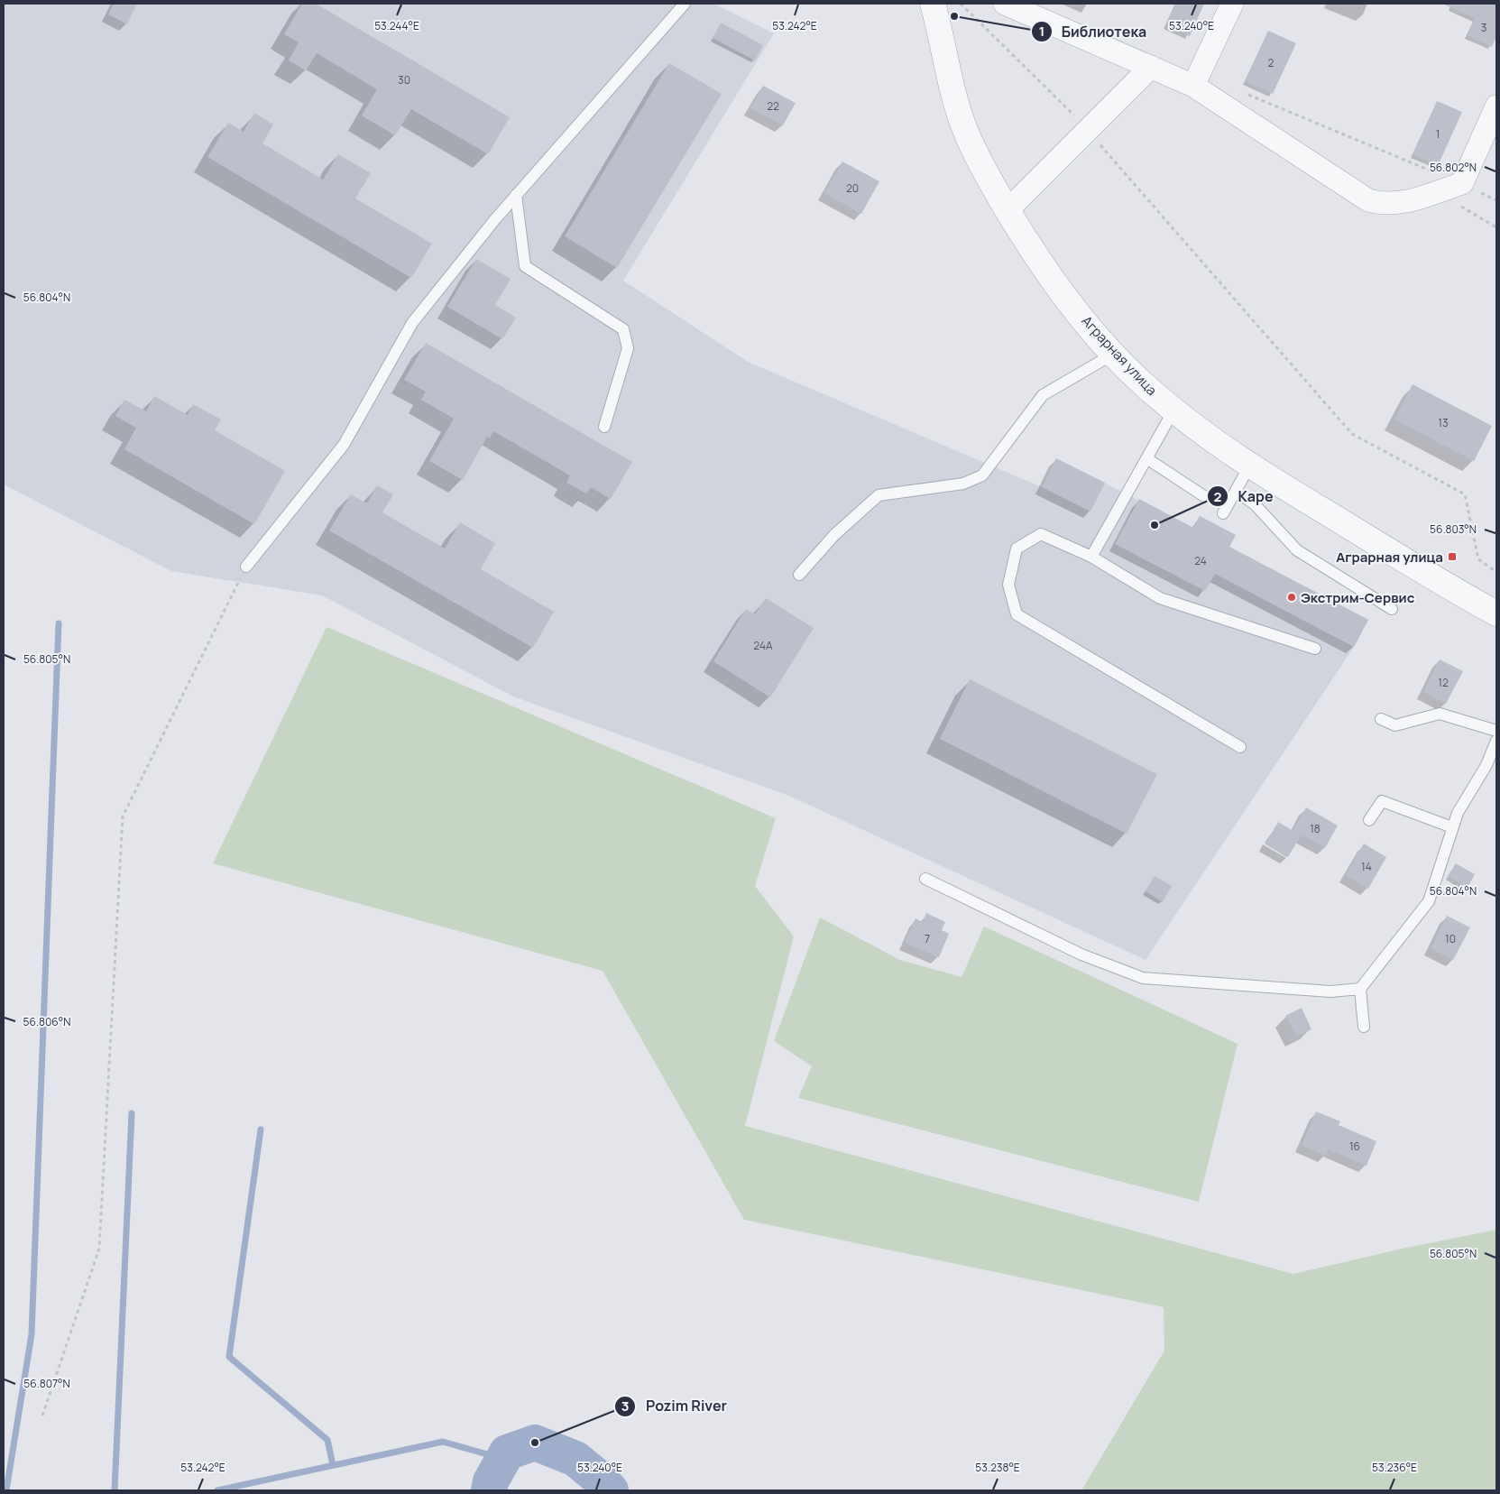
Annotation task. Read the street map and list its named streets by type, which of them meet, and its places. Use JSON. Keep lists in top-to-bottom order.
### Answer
{
  "streets": {
    "street": ["Аграрная улица"]
  },
  "places": {
    "other": [
      "Библиотека",
      "Каре",
      "Экстрим-Сервис",
      "Pozim River"
    ],
    "transit": ["Аграрная улица"]
  },
  "house_numbers": [
    "3",
    "2",
    "30",
    "22",
    "1",
    "20",
    "13",
    "24",
    "24А",
    "12",
    "18",
    "14",
    "7",
    "10",
    "16"
  ],
  "coordinates": [
    "53.242°E",
    "53.240°E",
    "53.244°E",
    "56.802°N",
    "56.804°N",
    "56.803°N",
    "56.805°N",
    "56.806°N",
    "56.807°N",
    "53.238°E",
    "53.236°E"
  ]
}
